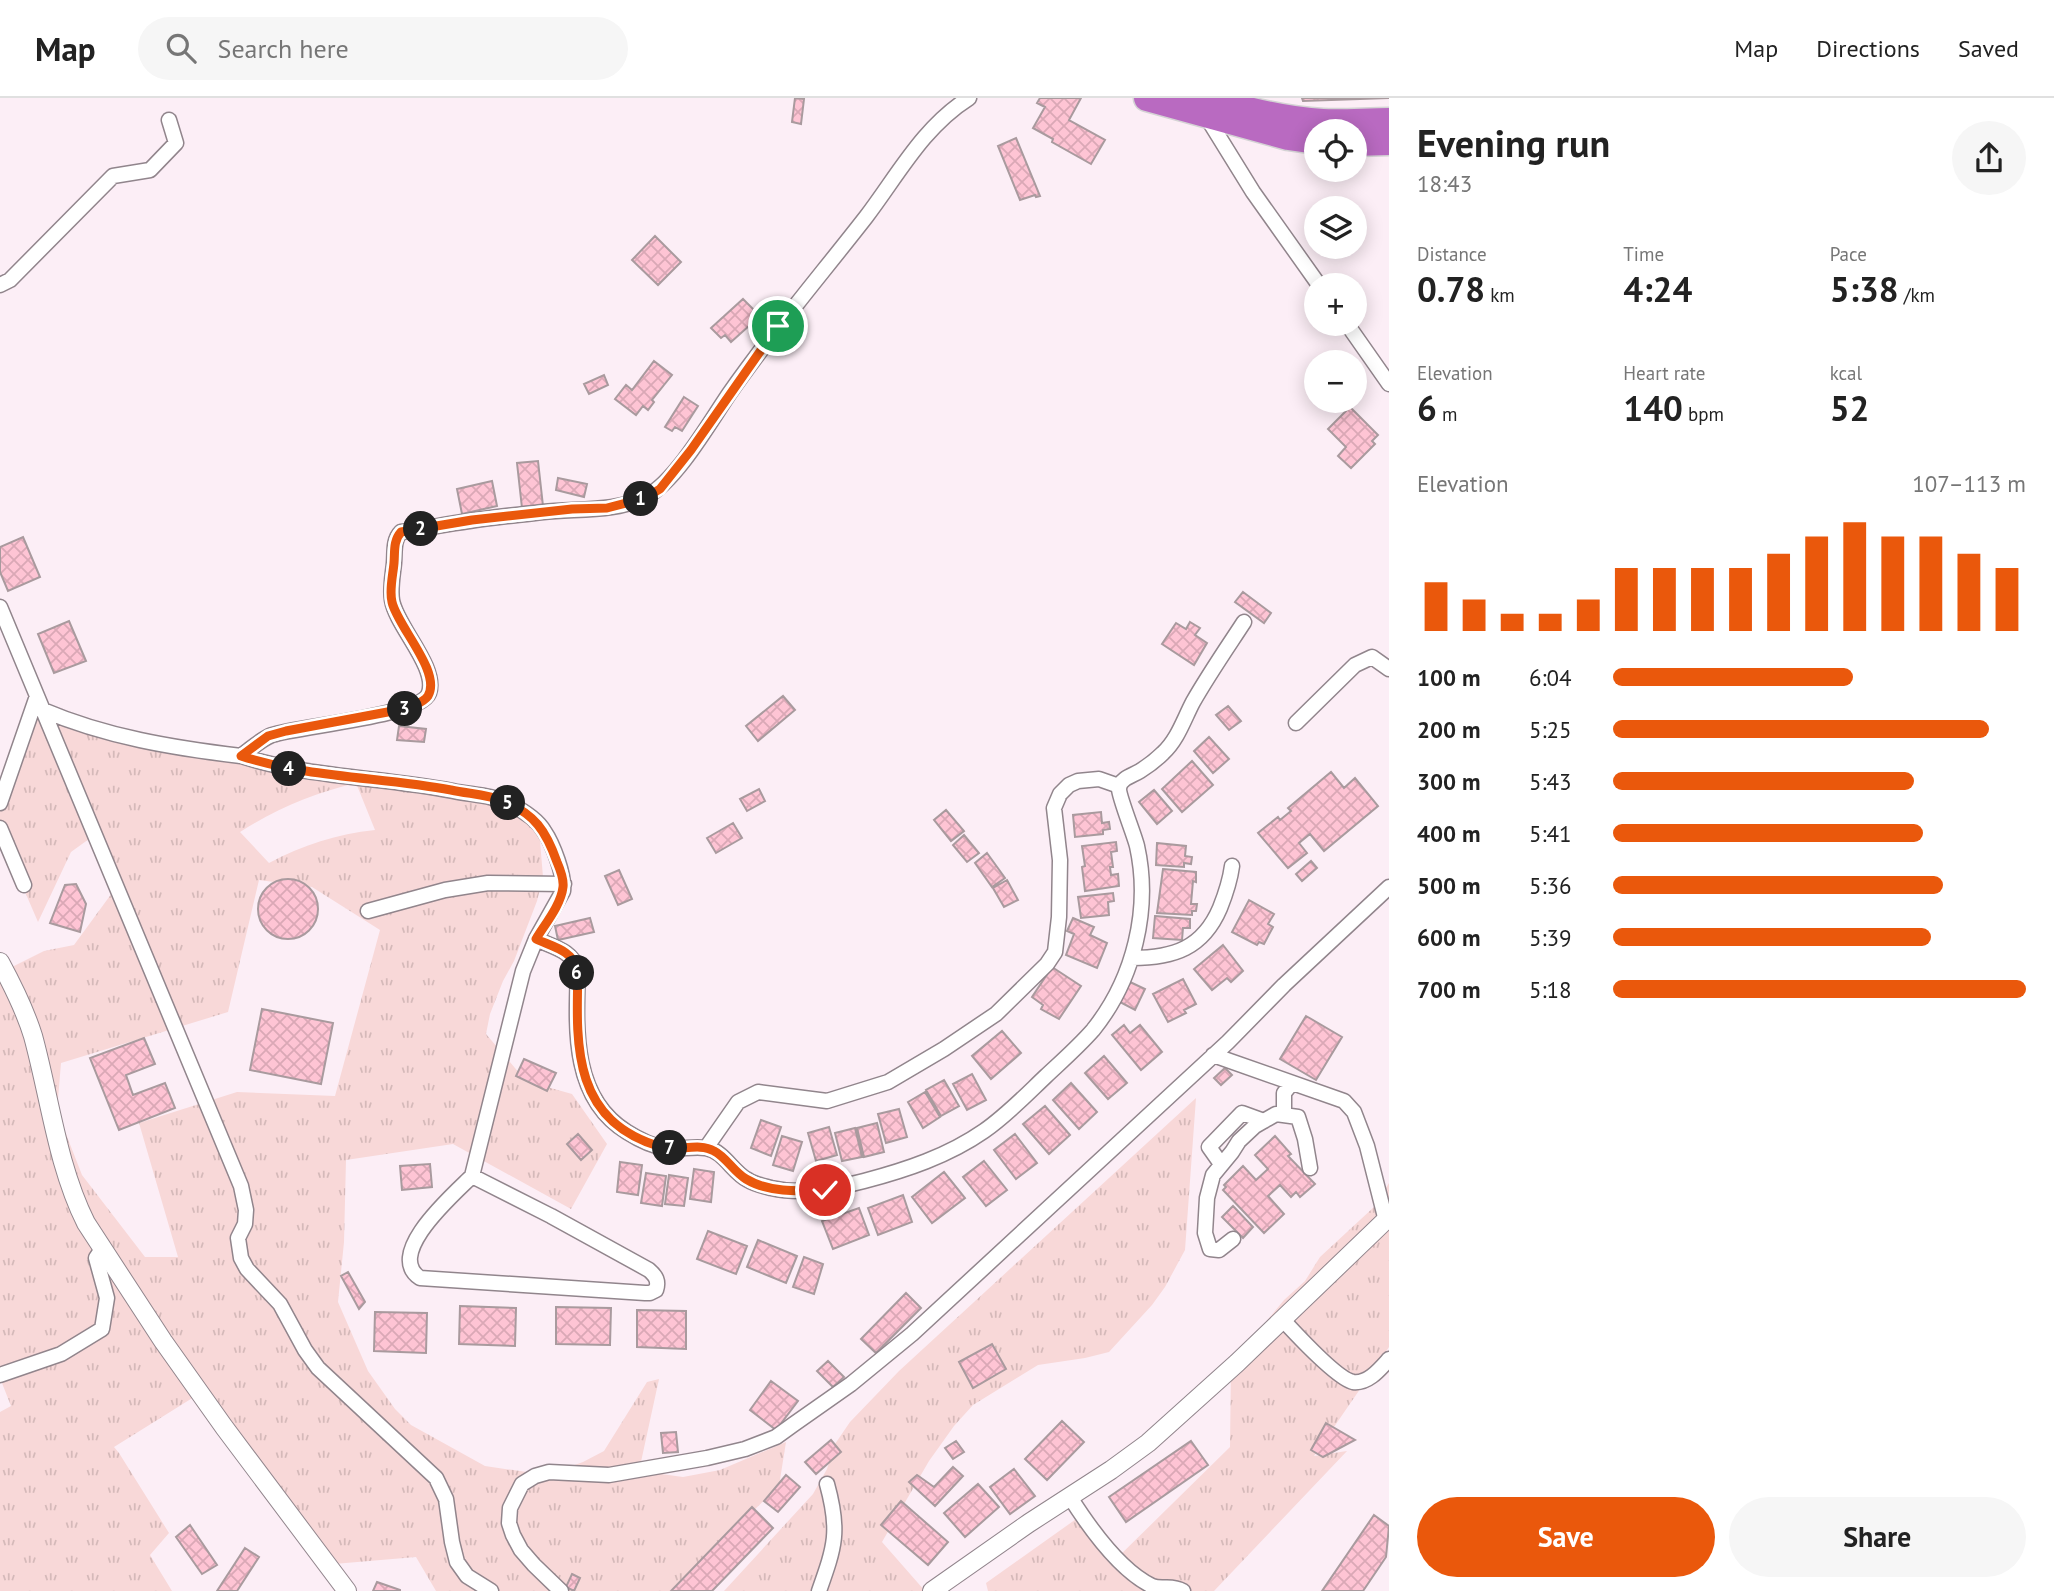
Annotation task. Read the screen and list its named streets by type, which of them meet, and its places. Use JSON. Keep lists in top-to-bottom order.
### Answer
{
  "page": {
    "header": "Map",
    "search": "Search here",
    "nav": ["Map", "Directions", "Saved"],
    "heading": ["Evening run", "18:43"],
    "map_buttons": ["+", "−"],
    "stats": [
      ["Distance", "0.78 km"],
      ["Time", "4:24"],
      ["Pace", "5:38 /km"],
      ["Elevation", "6 m"],
      ["Heart rate", "140 bpm"],
      ["kcal", "52"]
    ],
    "chart": ["Elevation", "107–113 m"],
    "pins": [
      "1",
      "2",
      "3",
      "4",
      "5",
      "6",
      "7"
    ],
    "list": [
      {
        "name": "100 m",
        "note": "6:04"
      },
      {
        "name": "200 m",
        "note": "5:25"
      },
      {
        "name": "300 m",
        "note": "5:43"
      },
      {
        "name": "400 m",
        "note": "5:41"
      },
      {
        "name": "500 m",
        "note": "5:36"
      },
      {
        "name": "600 m",
        "note": "5:39"
      },
      {
        "name": "700 m",
        "note": "5:18"
      }
    ],
    "buttons": ["Save", "Share"]
  }
}
